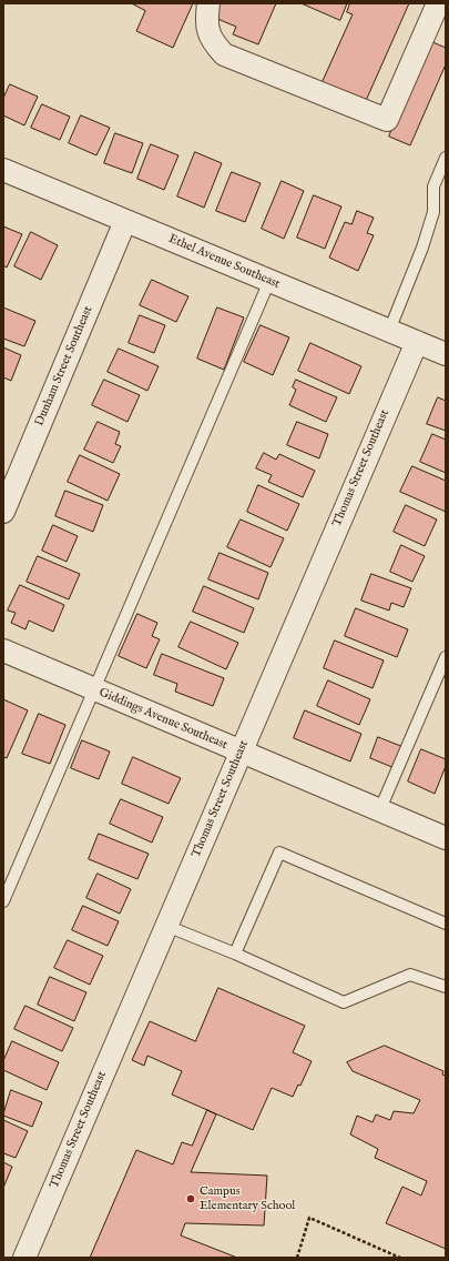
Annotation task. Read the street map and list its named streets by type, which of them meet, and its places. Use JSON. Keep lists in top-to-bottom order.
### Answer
{
  "streets": {
    "street": [
      "Ethel Avenue Southeast",
      "Dunham Street Southeast",
      "Thomas Street Southeast",
      "Giddings Avenue Southeast"
    ]
  },
  "crossings": [
    ["Ethel Avenue Southeast", "Dunham Street Southeast"],
    ["Ethel Avenue Southeast", "Thomas Street Southeast"],
    ["Thomas Street Southeast", "Giddings Avenue Southeast"]
  ],
  "places": ["Campus Elementary School"]
}
